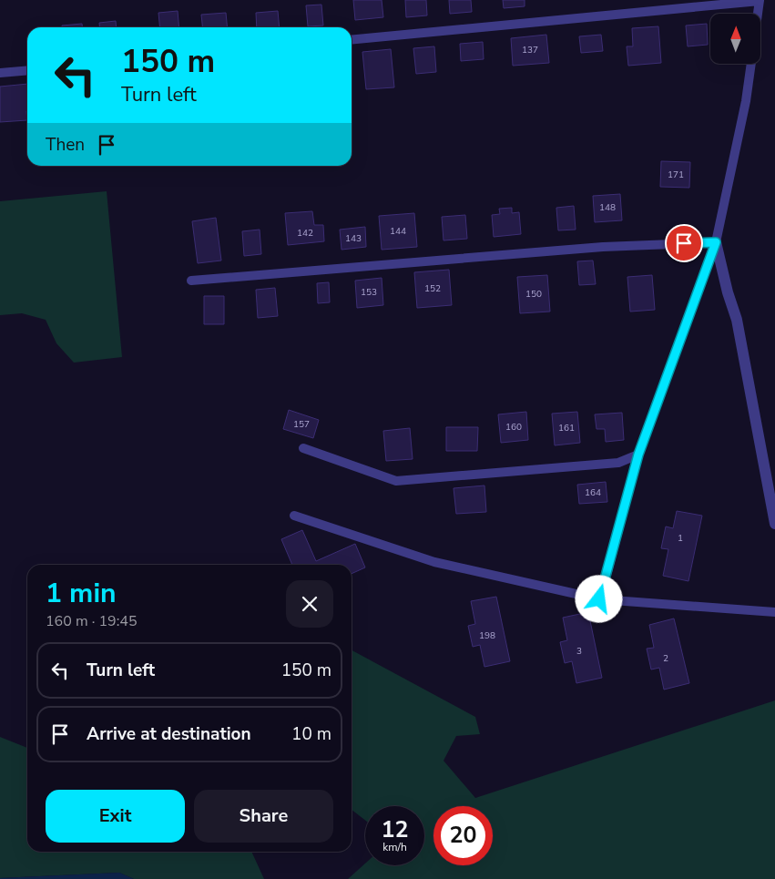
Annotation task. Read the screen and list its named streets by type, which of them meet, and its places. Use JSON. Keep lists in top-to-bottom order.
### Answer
{
  "house_numbers": [
    "137",
    "171",
    "148",
    "144",
    "142",
    "143",
    "152",
    "153",
    "150",
    "157",
    "160",
    "161",
    "164",
    "1",
    "198",
    "3",
    "2"
  ],
  "north": "top",
  "page": {
    "turn": ["150 m", "Turn left"],
    "then": "Then",
    "heading": ["1 min", "160 m · 19:45"],
    "list": [
      {
        "name": "Turn left",
        "value": "150 m"
      },
      {
        "name": "Arrive at destination",
        "value": "10 m"
      }
    ],
    "buttons": ["Exit", "Share"],
    "speed": "12 km/h",
    "limit": "20"
  }
}
